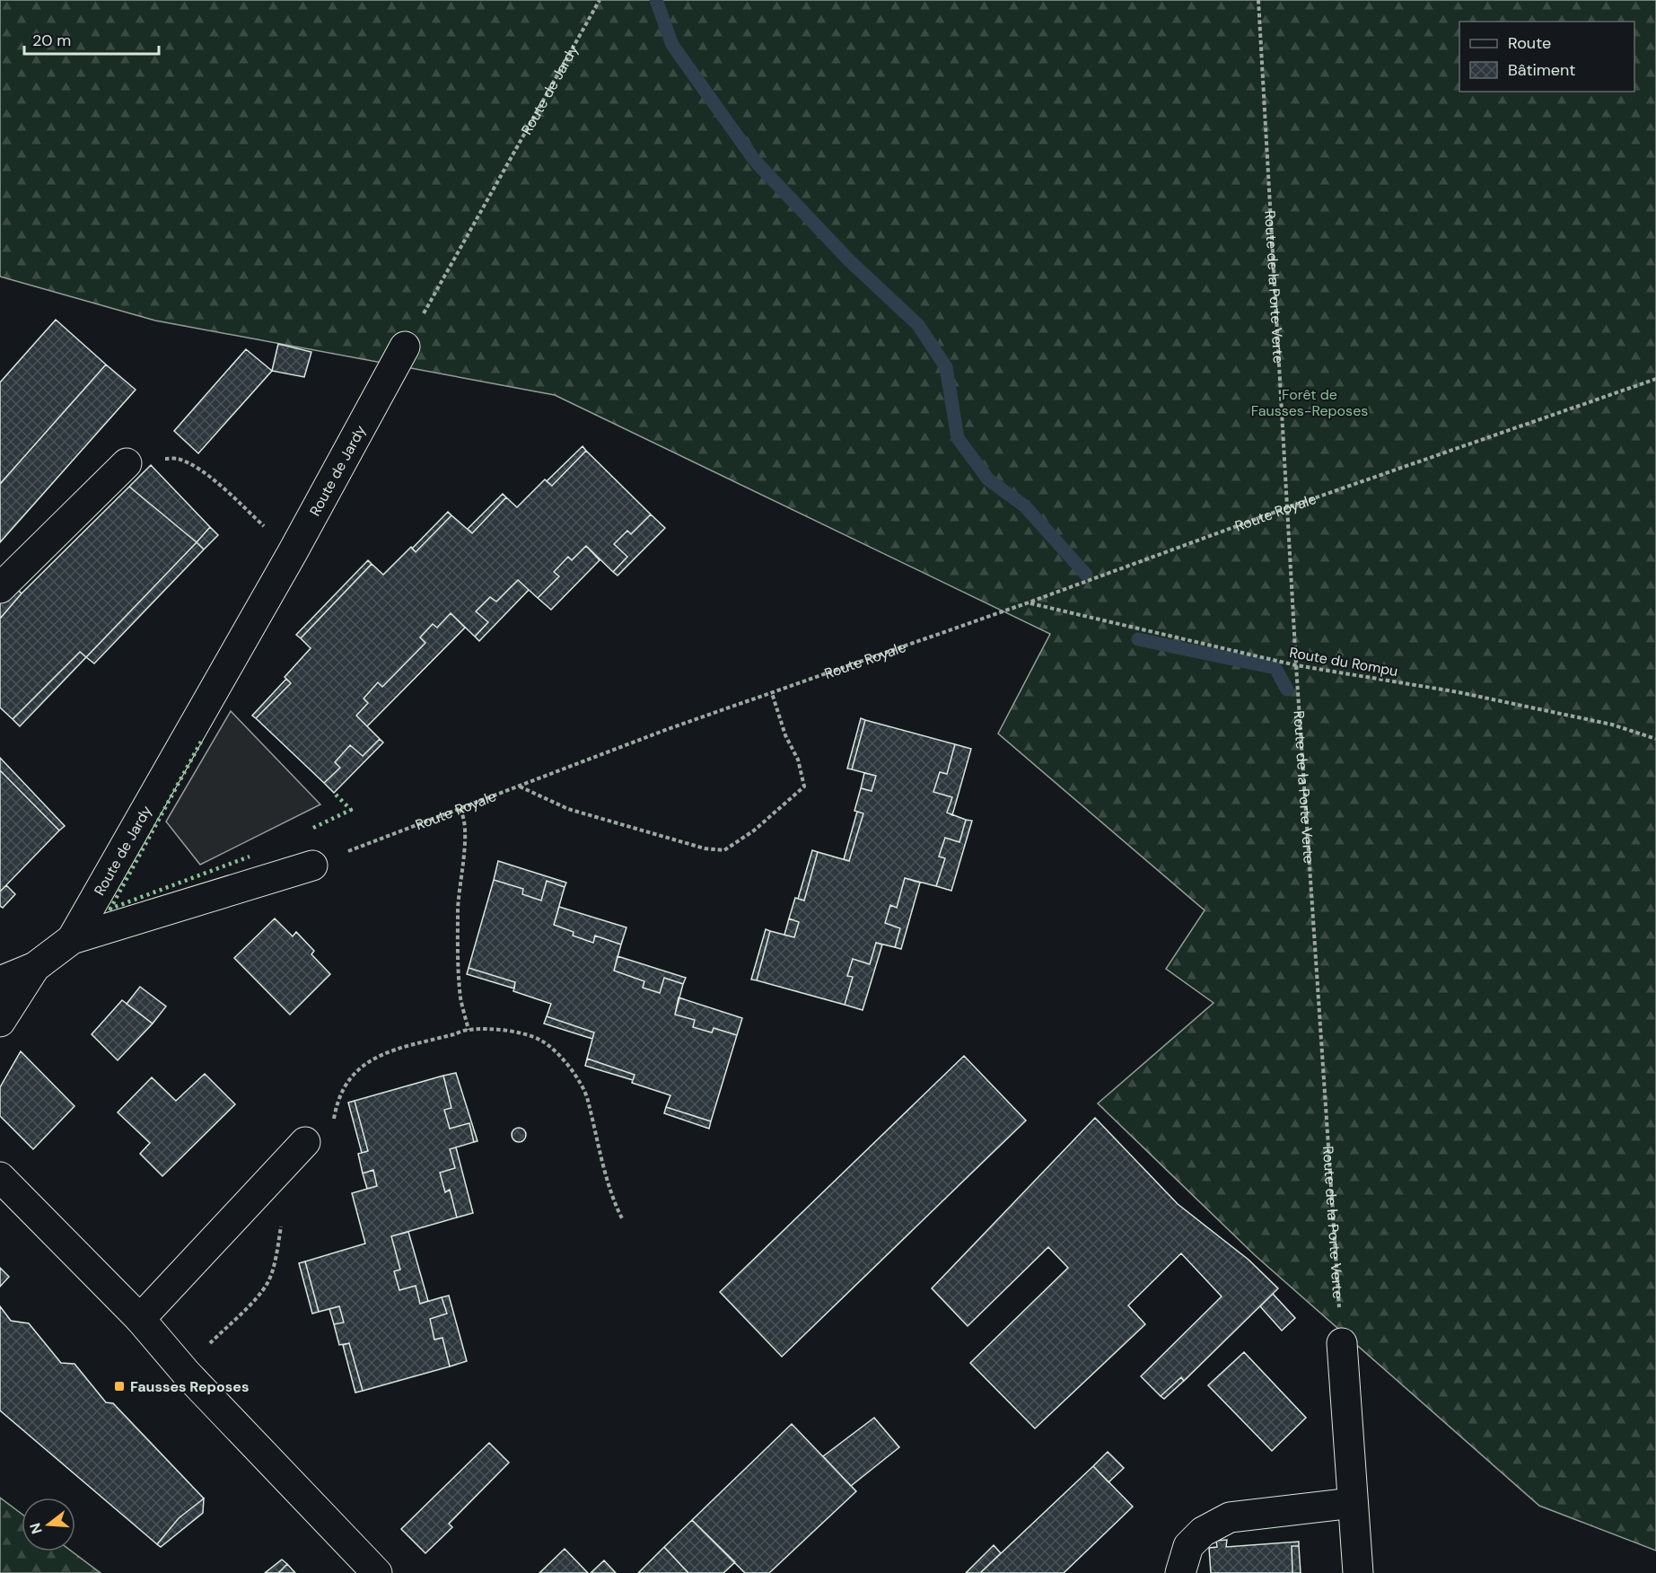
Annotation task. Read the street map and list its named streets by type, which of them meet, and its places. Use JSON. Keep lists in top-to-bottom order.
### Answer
{
  "streets": {
    "street": ["Route de Jardy"],
    "path": ["Route de la Porte Verte", "Route Royale", "Route du Rompu"]
  },
  "crossings": [
    ["Route de la Porte Verte", "Route Royale"],
    ["Route de la Porte Verte", "Route du Rompu"],
    ["Route Royale", "Route du Rompu"]
  ],
  "parks": ["Forêt de Fausses-Reposes"],
  "places": {
    "transit": ["Fausses Reposes"]
  },
  "legend": ["Route", "Bâtiment"],
  "scale_bar": "20 m",
  "north": "left"
}
